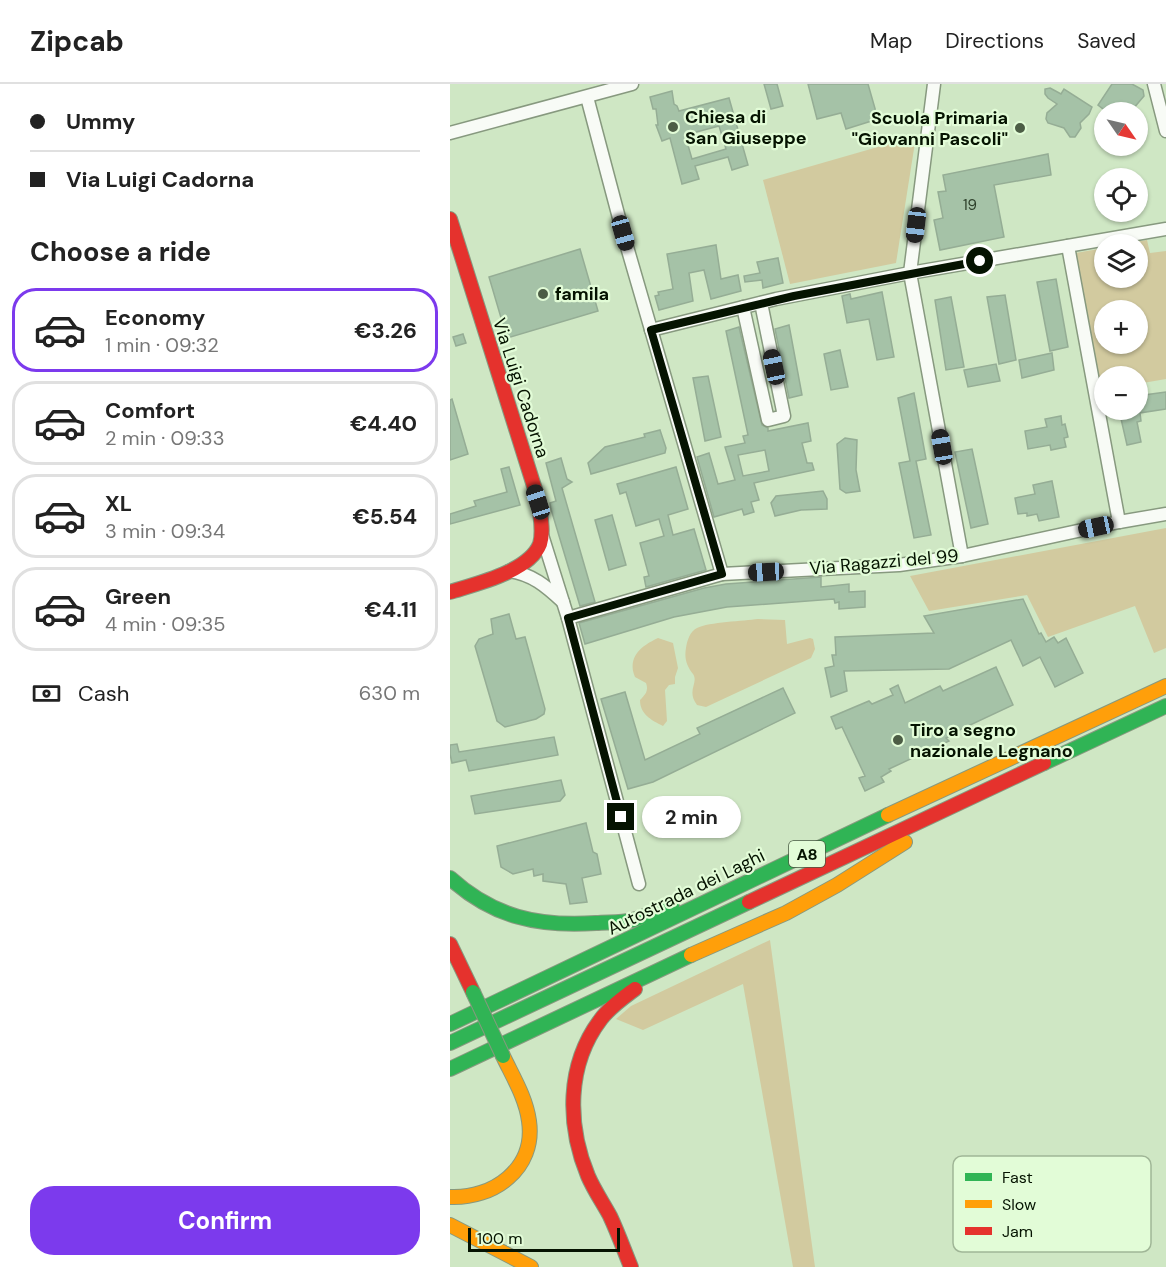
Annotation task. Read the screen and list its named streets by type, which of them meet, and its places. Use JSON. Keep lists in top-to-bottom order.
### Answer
{
  "streets": {
    "main road": ["Via Luigi Cadorna", "A8", "Autostrada dei Laghi"],
    "street": ["Via Ragazzi del 99"]
  },
  "crossings": [
    ["Via Luigi Cadorna", "Via Ragazzi del 99"]
  ],
  "places": [
    "Chiesa di San Giuseppe",
    "Scuola Primaria \"Giovanni Pascoli\"",
    "famila",
    "Tiro a segno nazionale Legnano"
  ],
  "house_numbers": ["19"],
  "legend": ["Fast", "Slow", "Jam"],
  "scale_bar": "100 m",
  "north": "bottom right",
  "page": {
    "header": "Zipcab",
    "nav": ["Map", "Directions", "Saved"],
    "banner": ["Ummy", "Via Luigi Cadorna"],
    "map_buttons": ["+", "−"],
    "heading": "Choose a ride",
    "list": [
      {
        "name": "Economy",
        "note": "1 min · 09:32",
        "value": "€3.26"
      },
      {
        "name": "Comfort",
        "note": "2 min · 09:33",
        "value": "€4.40"
      },
      {
        "name": "XL",
        "note": "3 min · 09:34",
        "value": "€5.54"
      },
      {
        "name": "Green",
        "note": "4 min · 09:35",
        "value": "€4.11"
      }
    ],
    "pay": ["Cash", "630 m"],
    "bubble": "2 min",
    "buttons": "Confirm",
    "scale": "100 m"
  }
}
